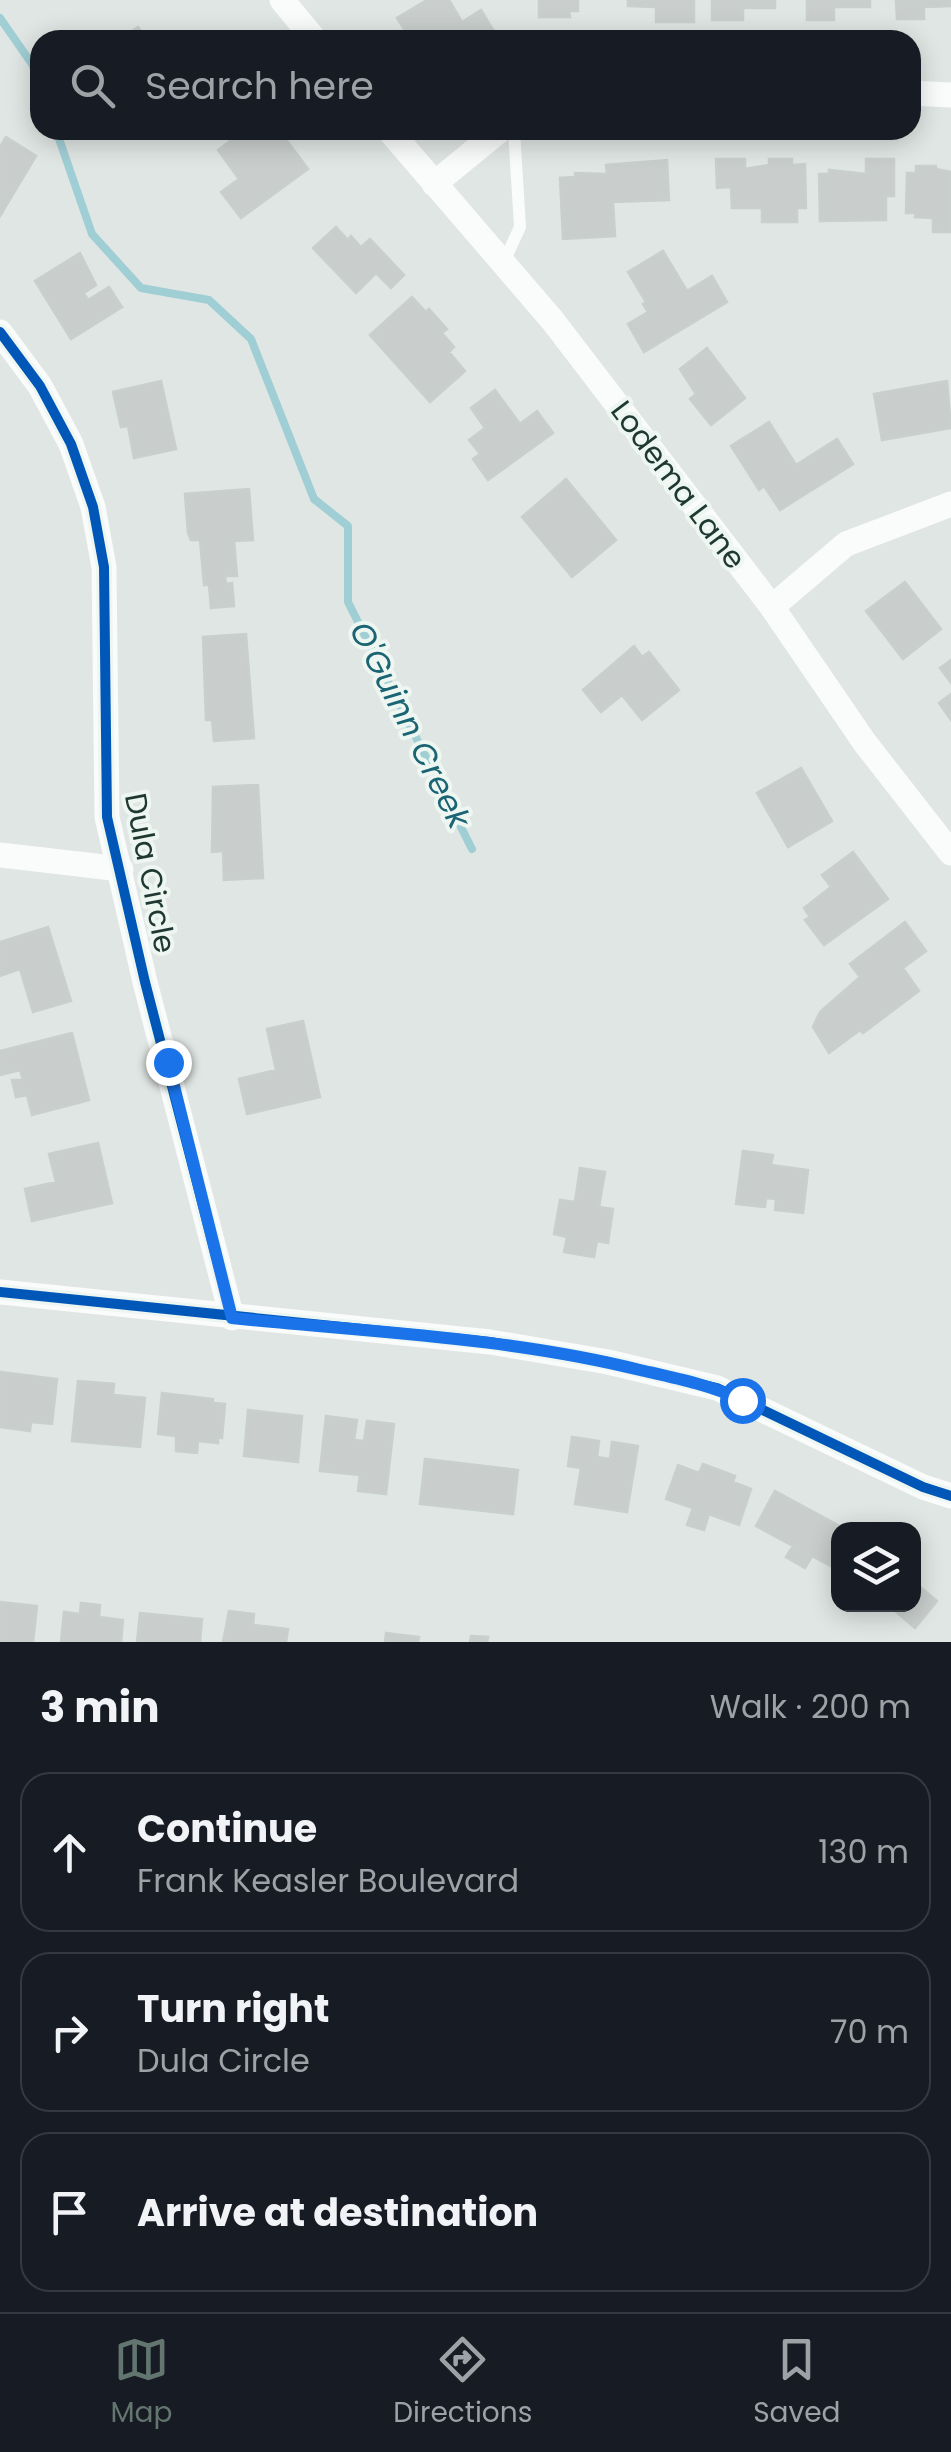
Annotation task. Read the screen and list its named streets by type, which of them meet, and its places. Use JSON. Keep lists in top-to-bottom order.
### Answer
{
  "streets": {
    "street": ["Lodema Lane", "Dula Circle"]
  },
  "water": ["O'Guinn Creek"],
  "page": {
    "search": "Search here",
    "heading": ["3 min", "Walk · 200 m"],
    "list": [
      ["Continue", "Frank Keasler Boulevard", "130 m"],
      ["Turn right", "Dula Circle", "70 m"],
      "Arrive at destination"
    ],
    "nav": ["Map", "Directions", "Saved"]
  }
}
